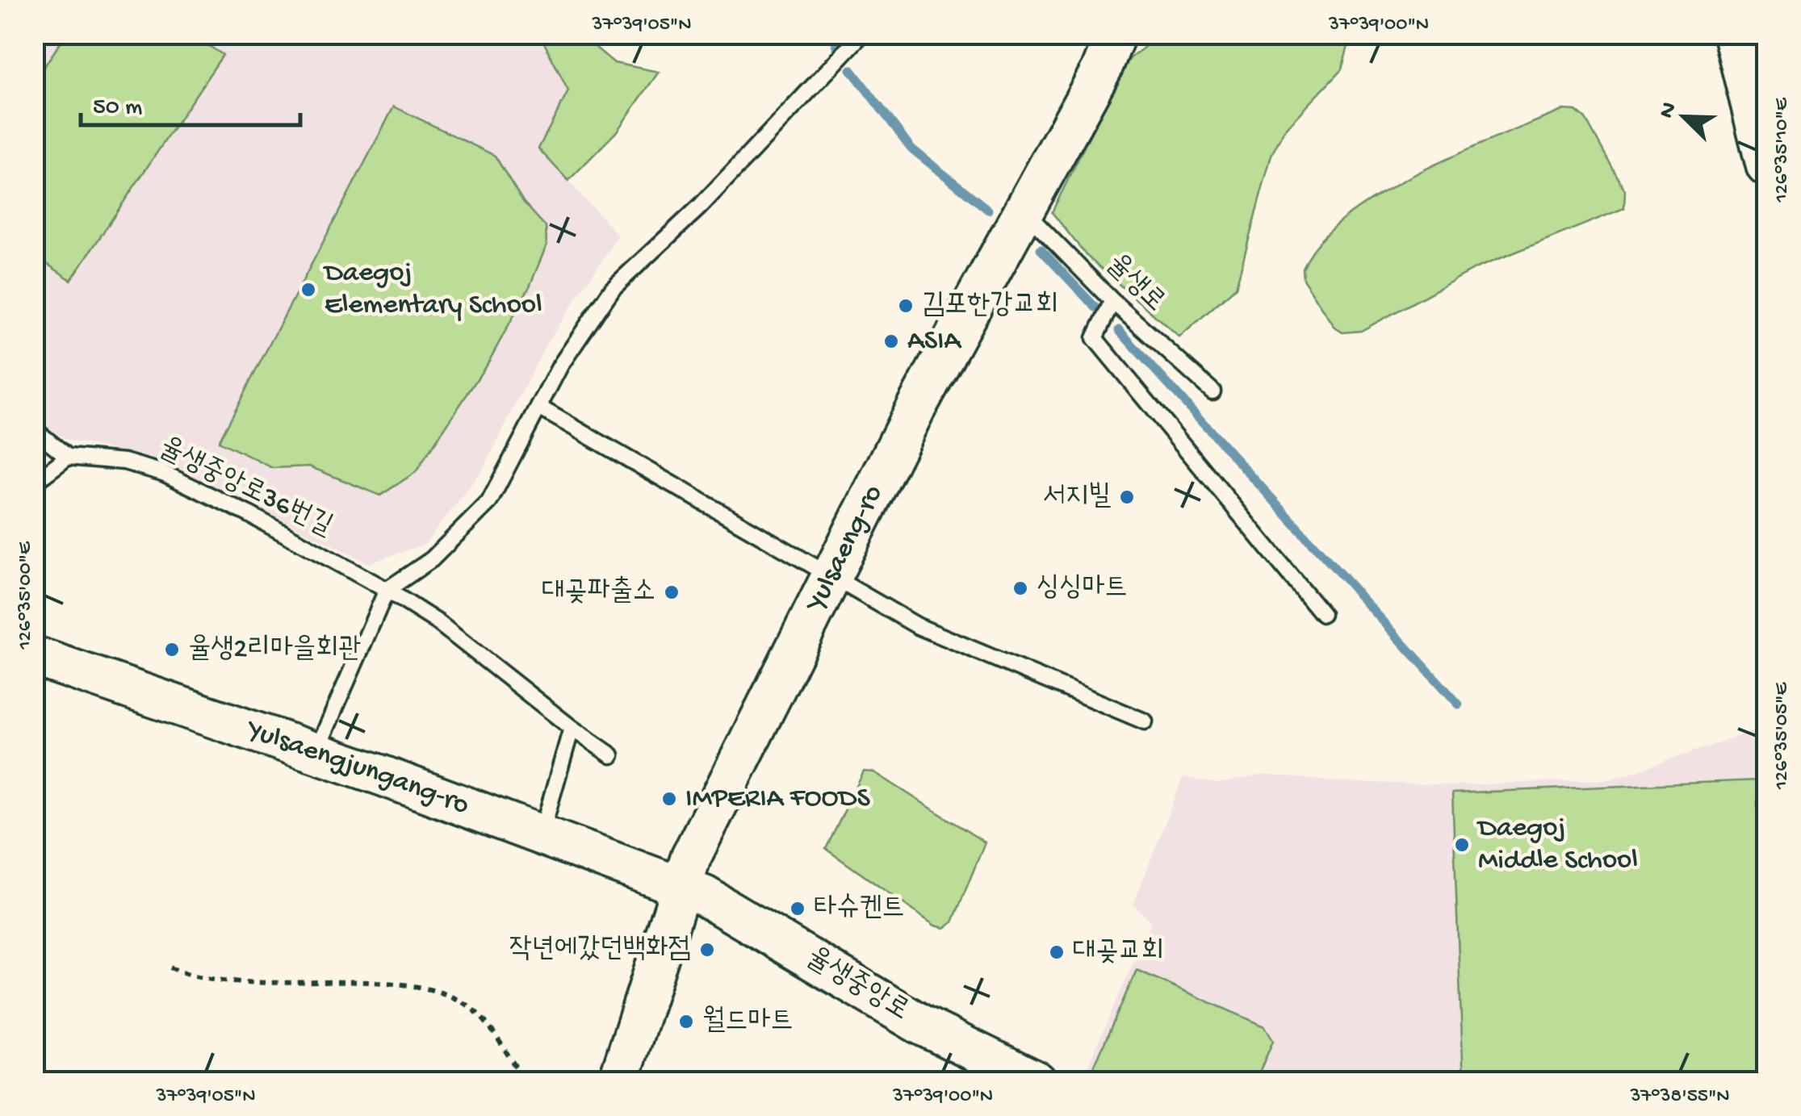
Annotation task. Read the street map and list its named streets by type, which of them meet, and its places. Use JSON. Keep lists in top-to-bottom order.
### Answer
{
  "streets": {
    "street": ["Yulsaeng-ro", "Yulsaengjungang-ro", "율생중앙로"],
    "lane": ["율생로", "율생중앙로36번길"]
  },
  "crossings": [
    ["율생로", "Yulsaeng-ro"],
    ["Yulsaeng-ro", "Yulsaengjungang-ro"],
    ["Yulsaeng-ro", "율생중앙로"],
    ["Yulsaengjungang-ro", "율생중앙로"]
  ],
  "places": [
    "Daegoj Elementary School",
    "김포한강교회",
    "ASIA",
    "서지빌",
    "싱싱마트",
    "대곶파출소",
    "율생2리마을회관",
    "IMPERIA FOODS",
    "Daegoj Middle School",
    "타슈켄트",
    "작년에갔던백화점",
    "대곶교회",
    "월드마트"
  ],
  "scale_bar": "50 m",
  "north": "top left",
  "coordinates": [
    "37°39'05\"N",
    "37°39'00\"N",
    "126°35'10\"E",
    "126°35'00\"E",
    "126°35'05\"E",
    "37°38'55\"N"
  ]
}
